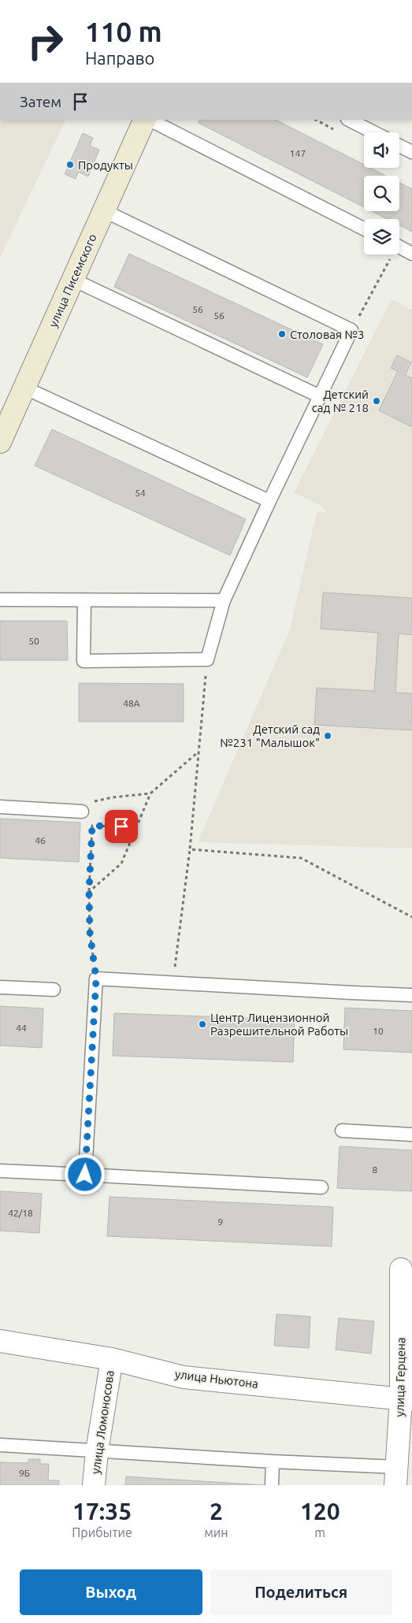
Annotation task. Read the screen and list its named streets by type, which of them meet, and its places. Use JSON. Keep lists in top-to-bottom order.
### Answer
{
  "streets": {
    "street": [
      "улица Писемского",
      "улица Герцена",
      "улица Ньютона",
      "улица Ломоносова"
    ]
  },
  "crossings": [
    ["улица Герцена", "улица Ньютона"],
    ["улица Ньютона", "улица Ломоносова"]
  ],
  "places": [
    "Продукты",
    "Столовая №3",
    "Детский сад № 218",
    "Детский сад №231 \"Малышок\"",
    "Центр Лицензионной Разрешительной Работы"
  ],
  "house_numbers": [
    "147",
    "56",
    "56",
    "54",
    "50",
    "48А",
    "46",
    "44",
    "10",
    "8",
    "42/18",
    "9",
    "9Б"
  ],
  "page": {
    "turn": ["110 m", "Направо"],
    "then": "Затем",
    "eta": [
      "17:35",
      "Прибытие",
      "2",
      "мин",
      "120",
      "m"
    ],
    "buttons": ["Выход", "Поделиться"]
  }
}
